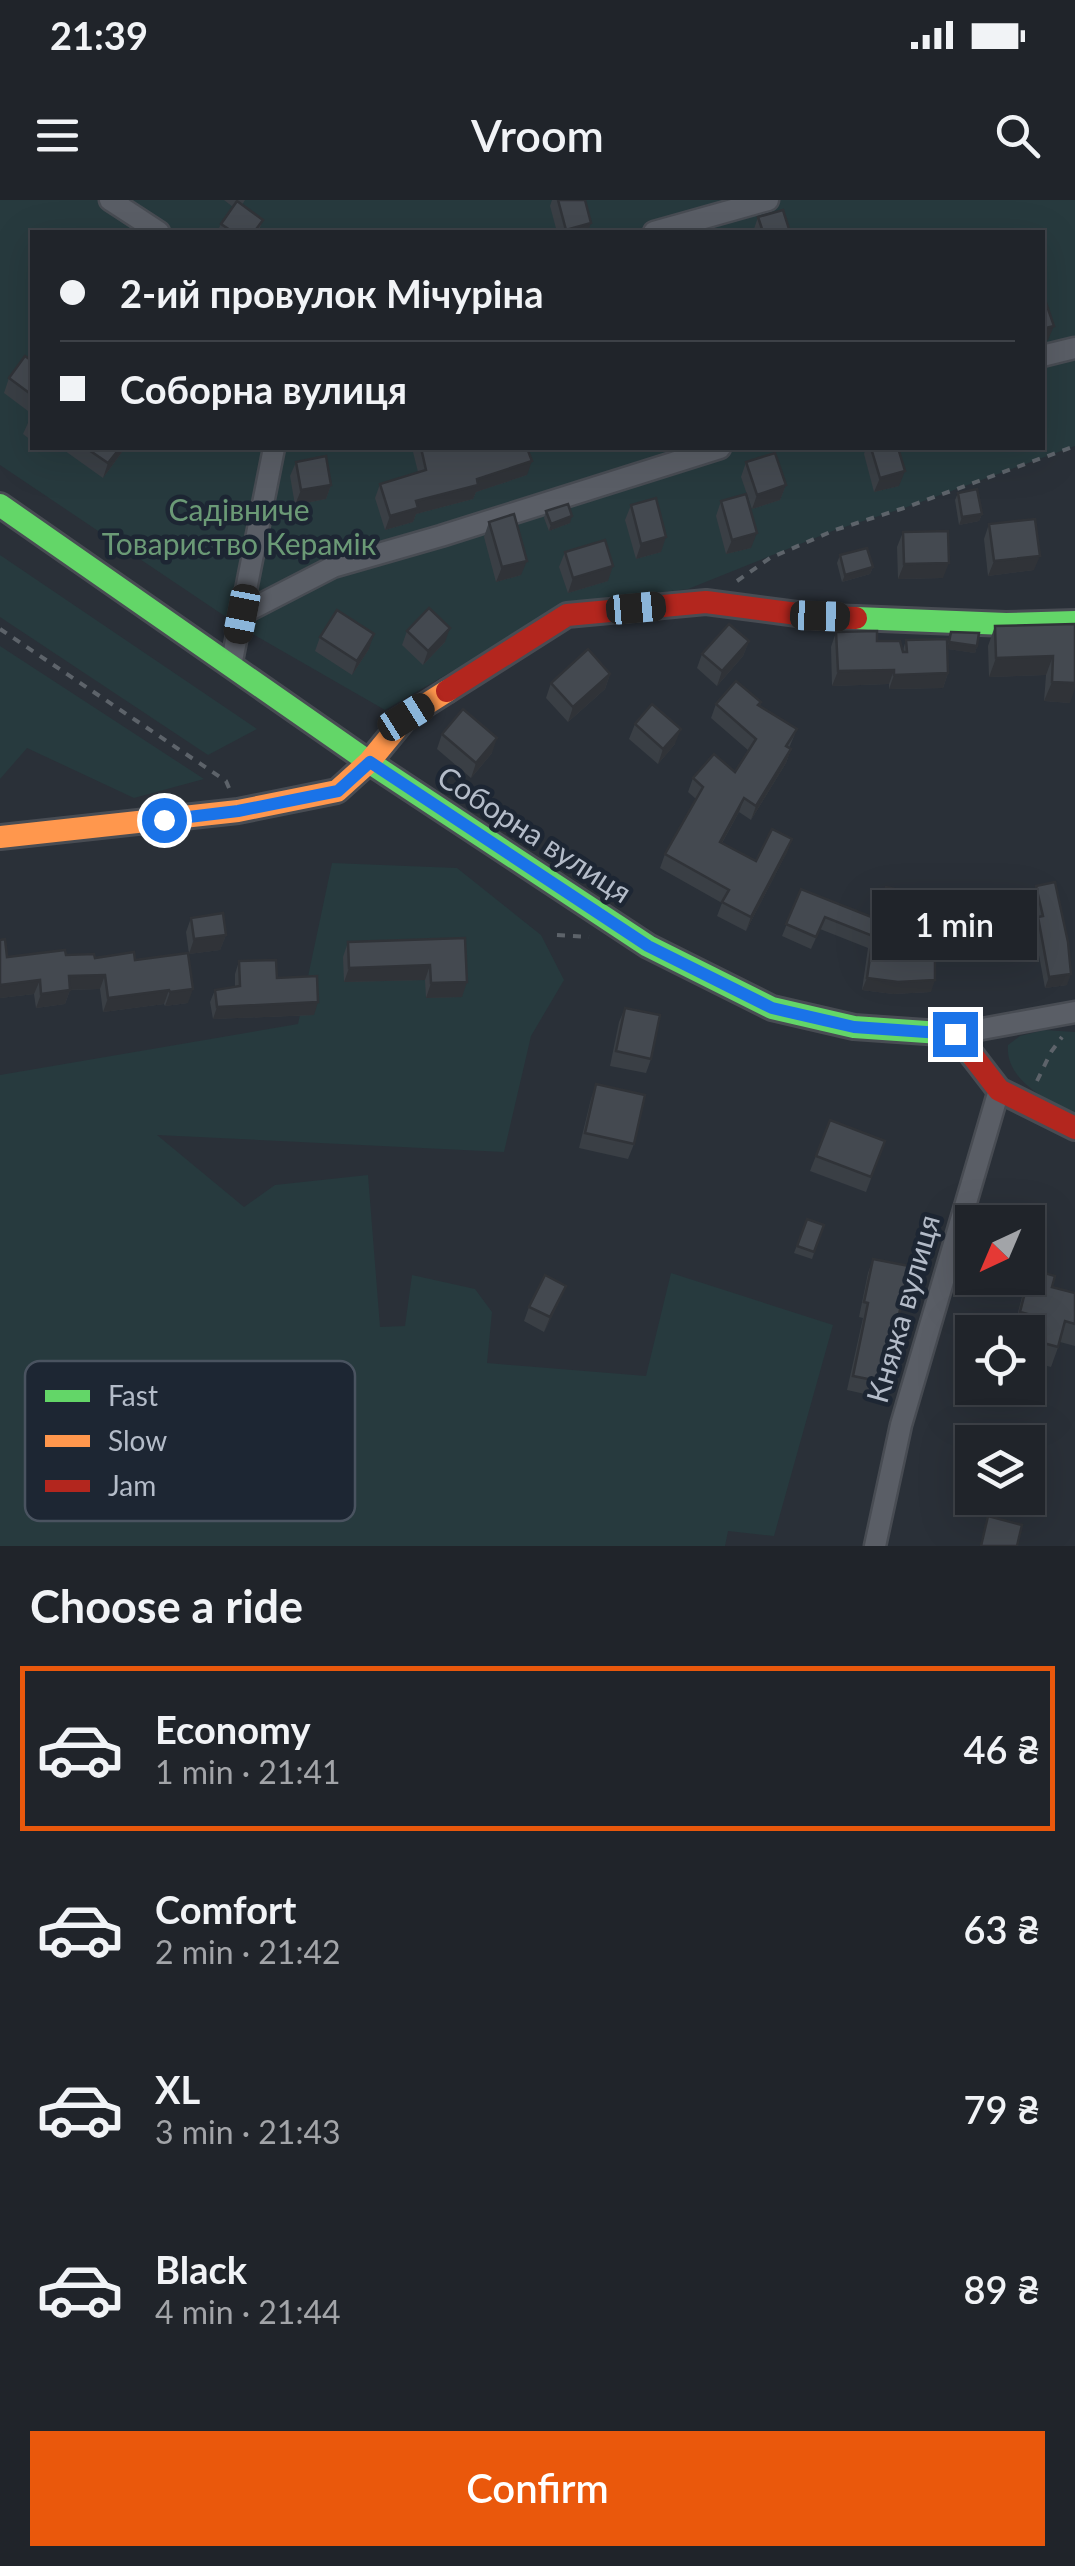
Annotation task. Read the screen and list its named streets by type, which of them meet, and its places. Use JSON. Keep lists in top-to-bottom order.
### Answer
{
  "streets": {
    "main road": ["Соборна вулиця"],
    "street": ["Княжа вулиця"]
  },
  "parks": ["Садівниче Товариство Керамік"],
  "legend": ["Fast", "Slow", "Jam"],
  "north": "bottom left",
  "page": {
    "status": "21:39",
    "header": "Vroom",
    "banner": ["2-ий провулок Мічуріна", "Соборна вулиця"],
    "bubble": "1 min",
    "heading": "Choose a ride",
    "list": [
      {
        "name": "Economy",
        "note": "1 min · 21:41",
        "value": "46 ₴"
      },
      {
        "name": "Comfort",
        "note": "2 min · 21:42",
        "value": "63 ₴"
      },
      {
        "name": "XL",
        "note": "3 min · 21:43",
        "value": "79 ₴"
      },
      {
        "name": "Black",
        "note": "4 min · 21:44",
        "value": "89 ₴"
      }
    ],
    "buttons": "Confirm"
  }
}
